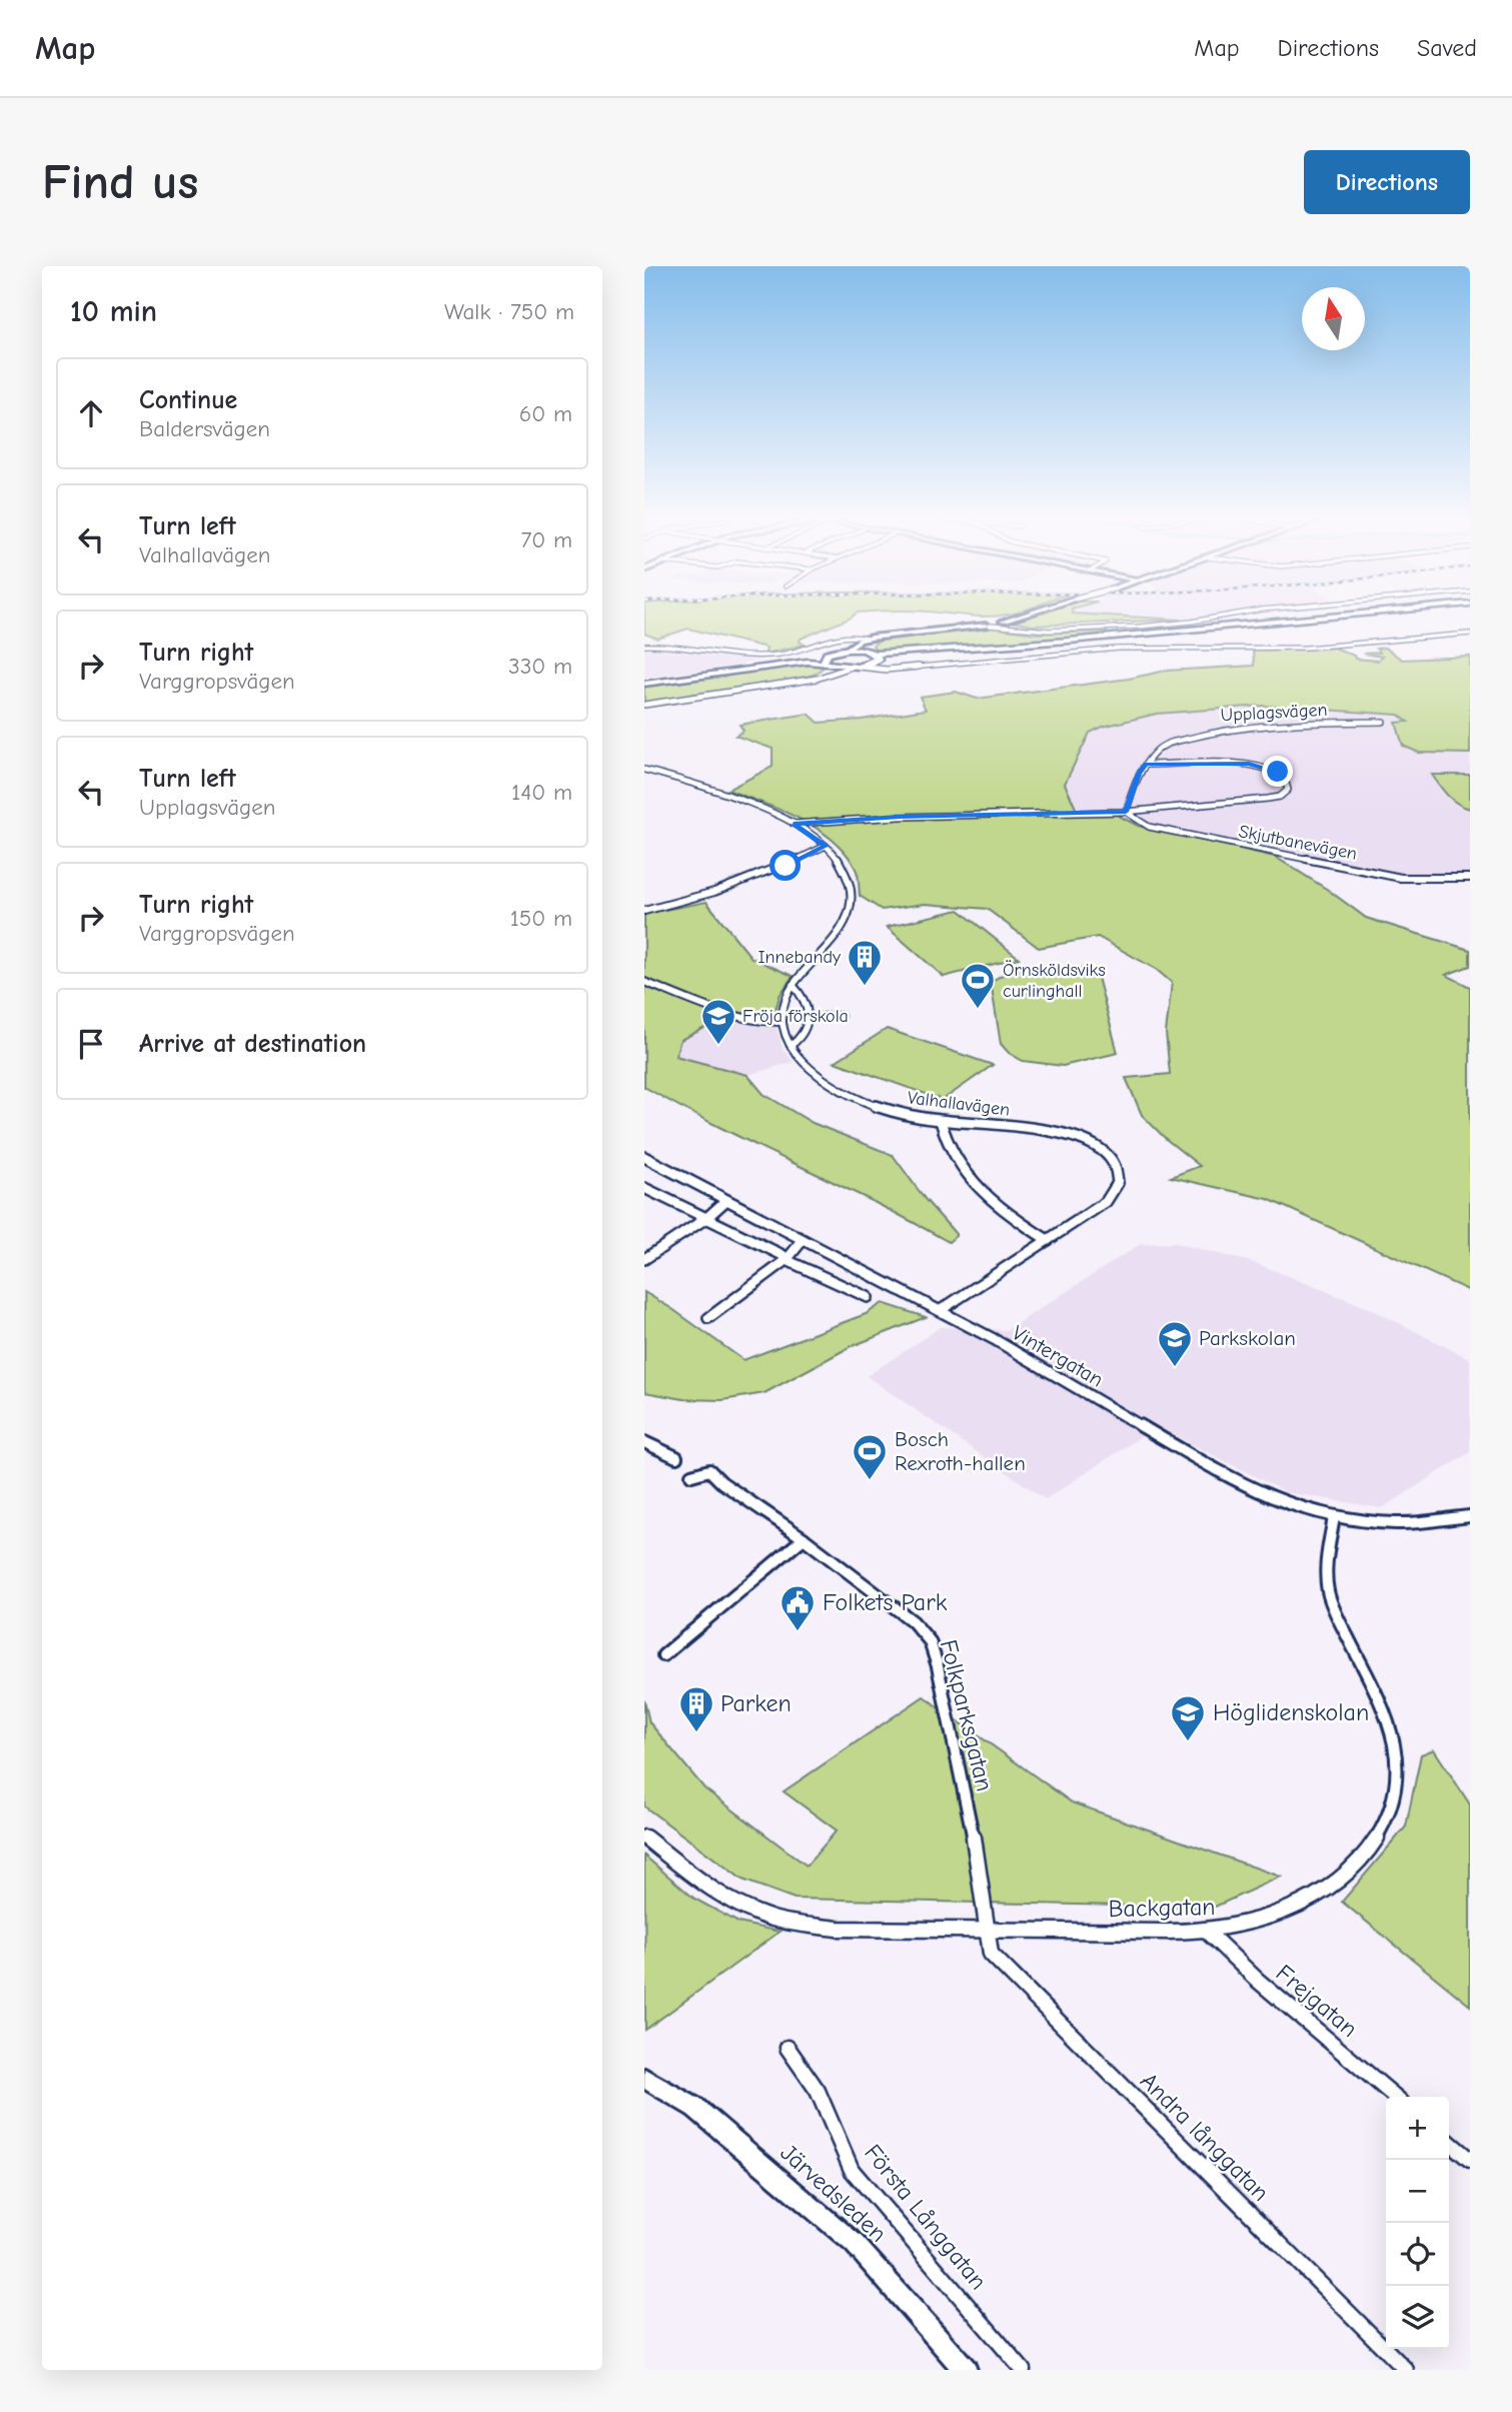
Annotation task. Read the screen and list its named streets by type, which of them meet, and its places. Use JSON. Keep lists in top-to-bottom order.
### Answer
{
  "streets": {
    "street": [
      "Upplagsvägen",
      "Skjutbanevägen",
      "Valhallavägen",
      "Vintergatan",
      "Folkparksgatan",
      "Backgatan",
      "Frejgatan",
      "Andra långgatan",
      "Järvedsleden",
      "Första Långgatan"
    ]
  },
  "crossings": [
    ["Upplagsvägen", "Skjutbanevägen"],
    ["Valhallavägen", "Vintergatan"],
    ["Vintergatan", "Backgatan"],
    ["Folkparksgatan", "Backgatan"],
    ["Folkparksgatan", "Andra långgatan"],
    ["Backgatan", "Frejgatan"],
    ["Backgatan", "Andra långgatan"]
  ],
  "places": {
    "building": ["Innebandy", "Parken"],
    "sports": ["Örnsköldsviks curlinghall", "Bosch Rexroth-hallen"],
    "school or university": ["Fröja förskola", "Parkskolan", "Höglidenskolan"],
    "public building": ["Folkets Park"]
  },
  "north": "top",
  "page": {
    "header": "Map",
    "nav": ["Map", "Directions", "Saved"],
    "buttons": "Directions",
    "title": "Find us",
    "heading": ["10 min", "Walk · 750 m"],
    "list": [
      ["Continue", "Baldersvägen", "60 m"],
      ["Turn left", "Valhallavägen", "70 m"],
      ["Turn right", "Varggropsvägen", "330 m"],
      ["Turn left", "Upplagsvägen", "140 m"],
      ["Turn right", "Varggropsvägen", "150 m"],
      "Arrive at destination"
    ],
    "map_buttons": ["+", "−"]
  }
}
